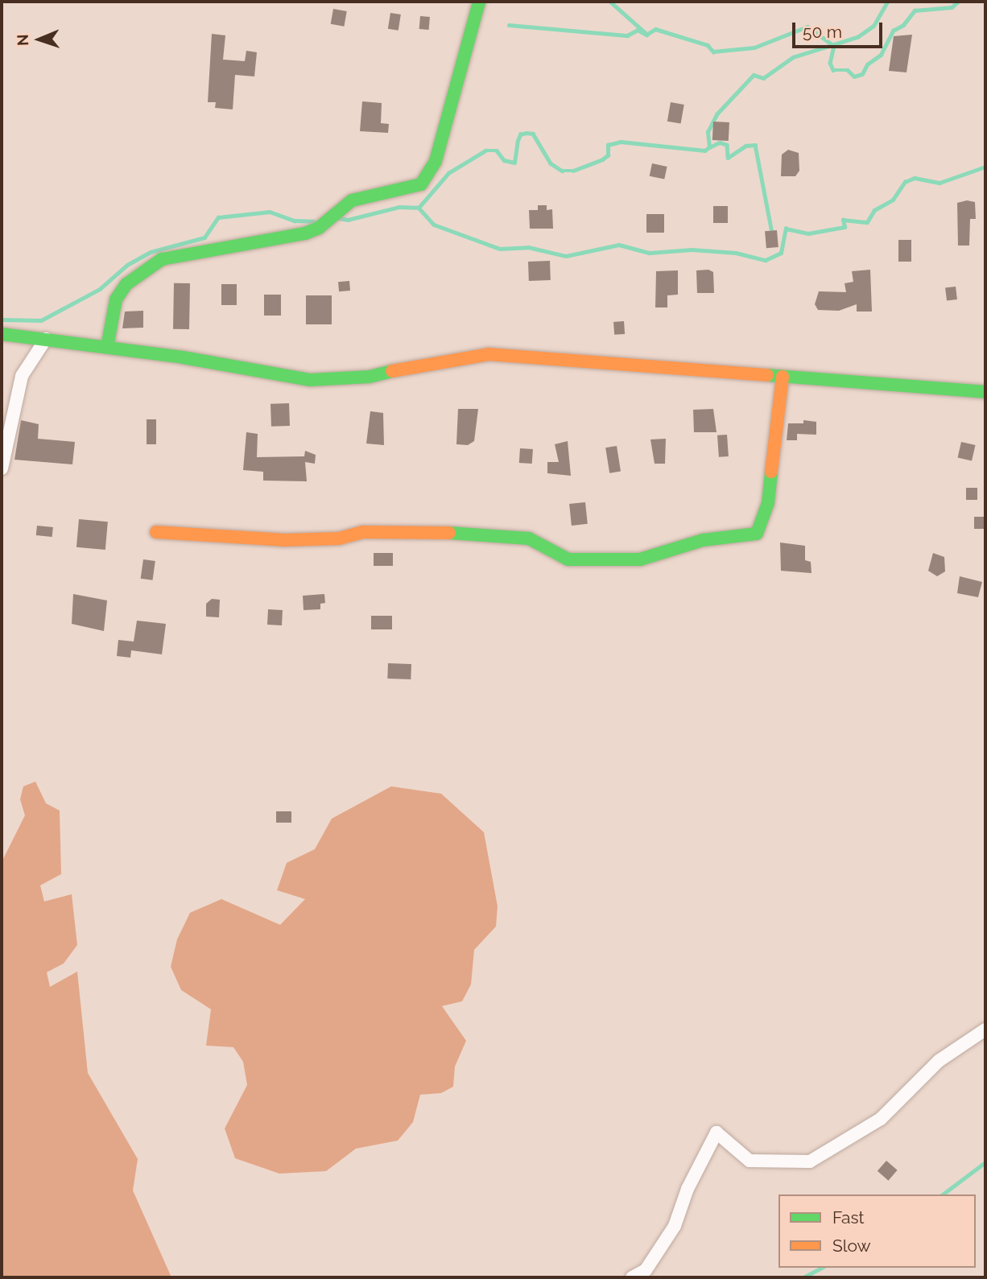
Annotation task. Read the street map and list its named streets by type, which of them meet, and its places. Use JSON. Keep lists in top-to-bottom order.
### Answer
{
  "legend": ["Fast", "Slow"],
  "scale_bar": "50 m",
  "north": "left"
}
